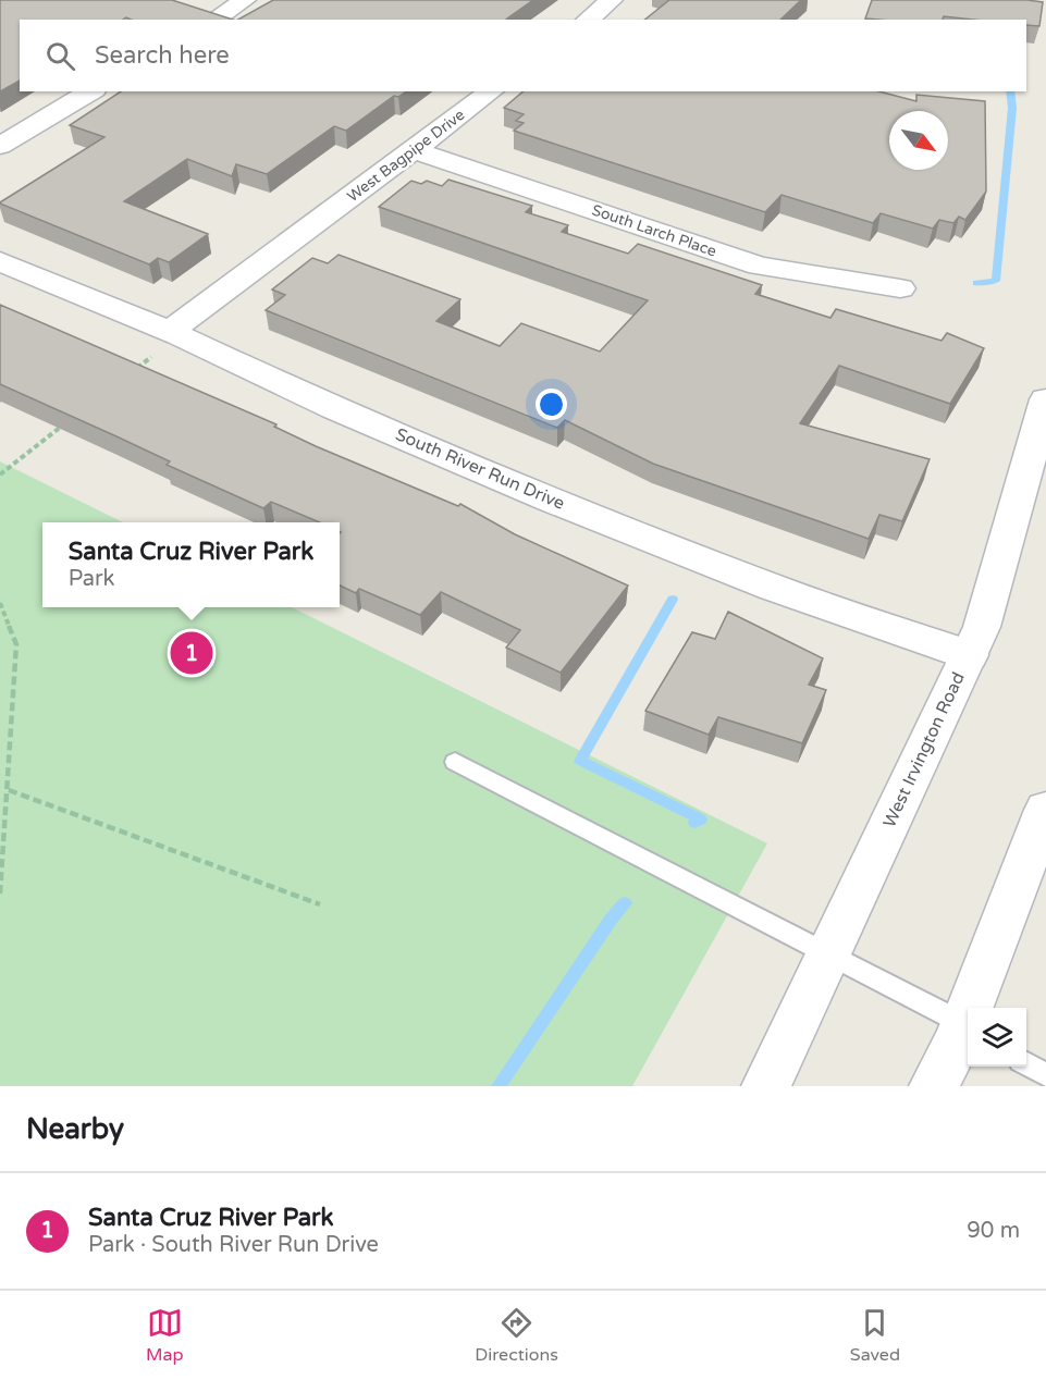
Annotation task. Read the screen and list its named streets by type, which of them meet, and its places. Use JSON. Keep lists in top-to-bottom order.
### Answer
{
  "streets": {
    "street": [
      "West Bagpipe Drive",
      "South Larch Place",
      "South River Run Drive",
      "West Irvington Road"
    ]
  },
  "crossings": [
    ["West Bagpipe Drive", "South Larch Place"],
    ["West Bagpipe Drive", "South River Run Drive"],
    ["South River Run Drive", "West Irvington Road"]
  ],
  "north": "bottom right",
  "page": {
    "search": "Search here",
    "popup": ["Santa Cruz River Park", "Park"],
    "pins": "1",
    "heading": "Nearby",
    "list": [
      {
        "mark": "1",
        "name": "Santa Cruz River Park",
        "note": "Park · South River Run Drive",
        "value": "90 m"
      }
    ],
    "nav": ["Map", "Directions", "Saved"]
  }
}
